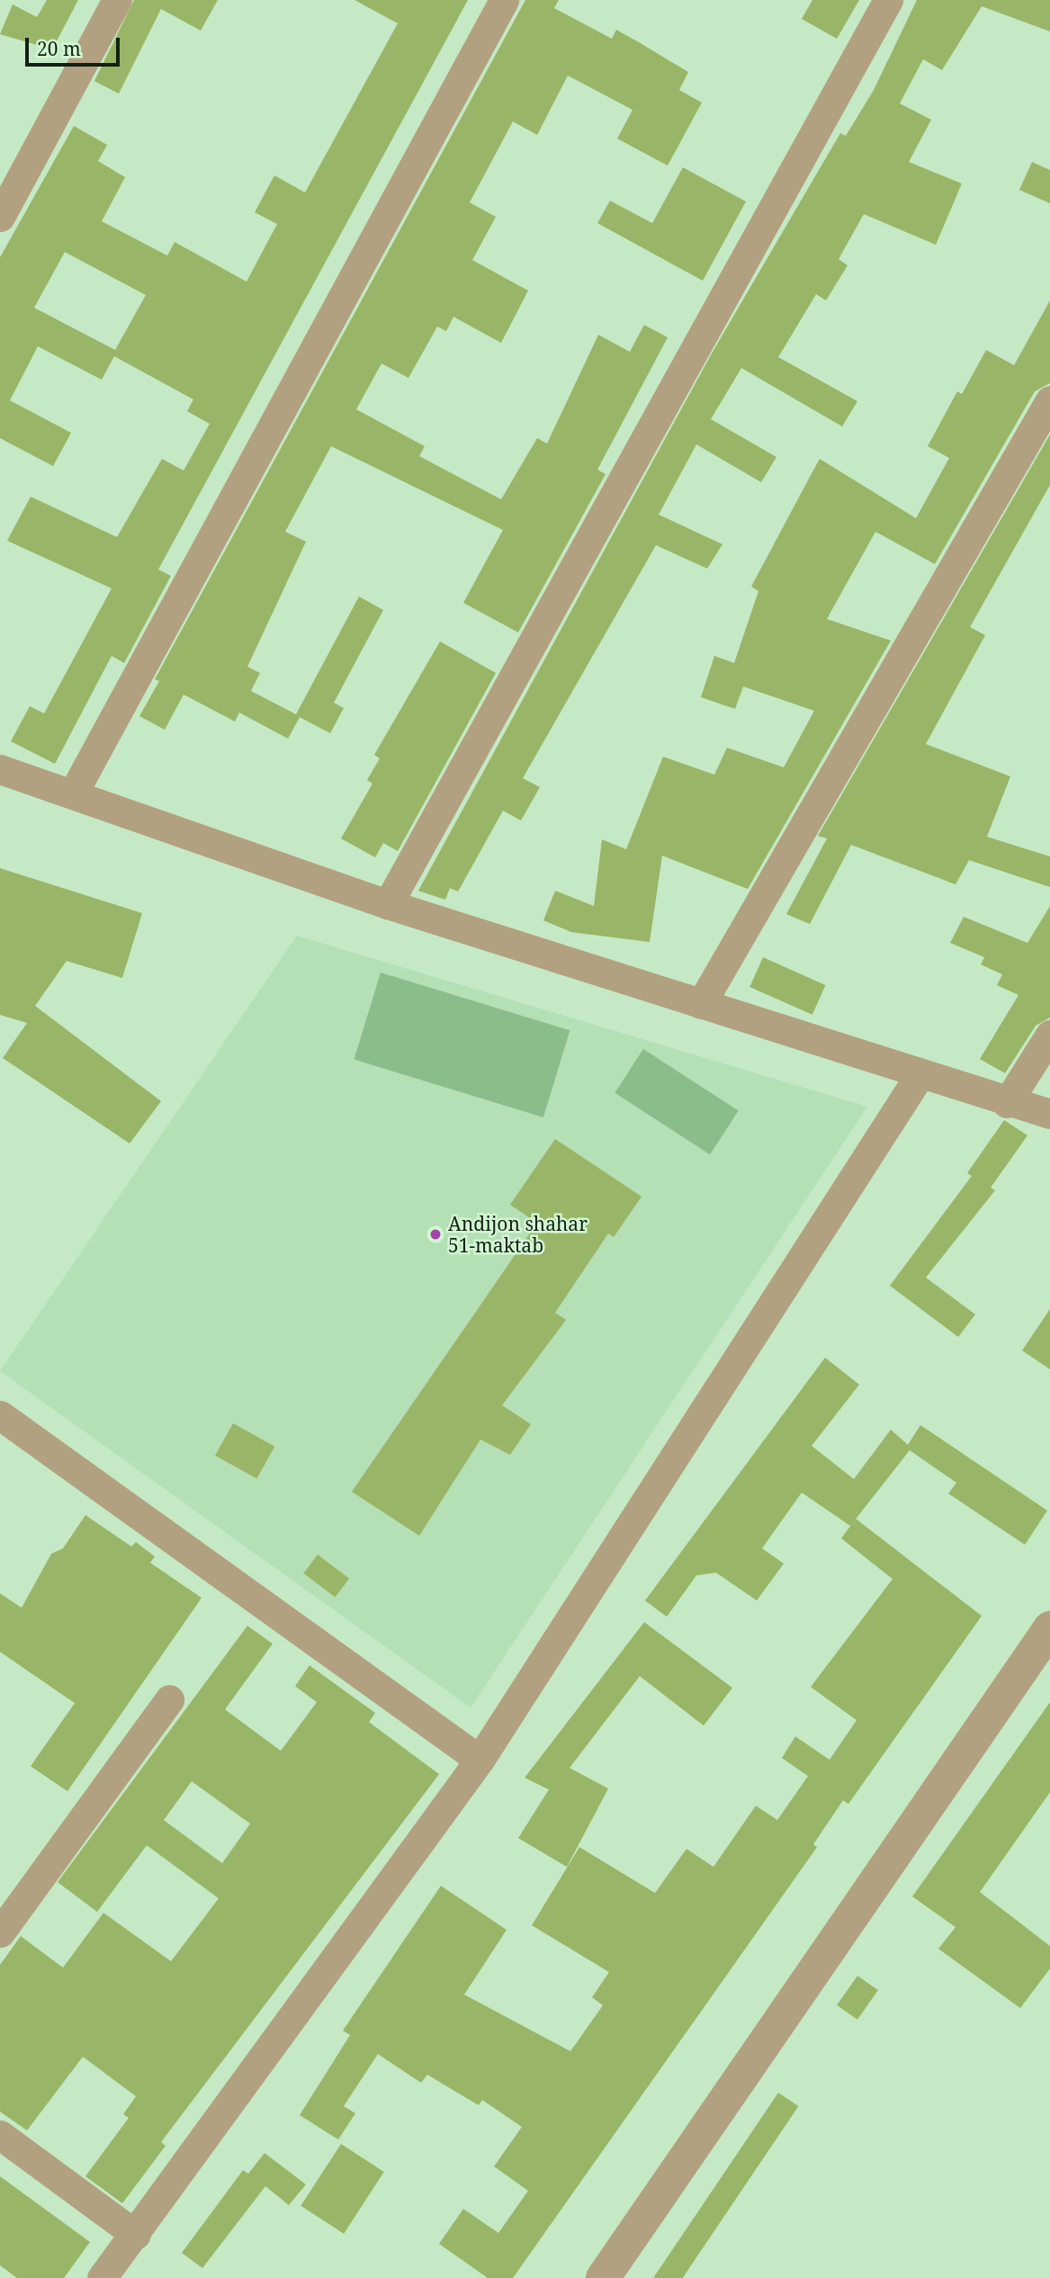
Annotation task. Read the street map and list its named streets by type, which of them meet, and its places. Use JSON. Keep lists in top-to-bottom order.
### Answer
{
  "places": ["Andijon shahar 51-maktab"],
  "scale_bar": "20 m"
}
